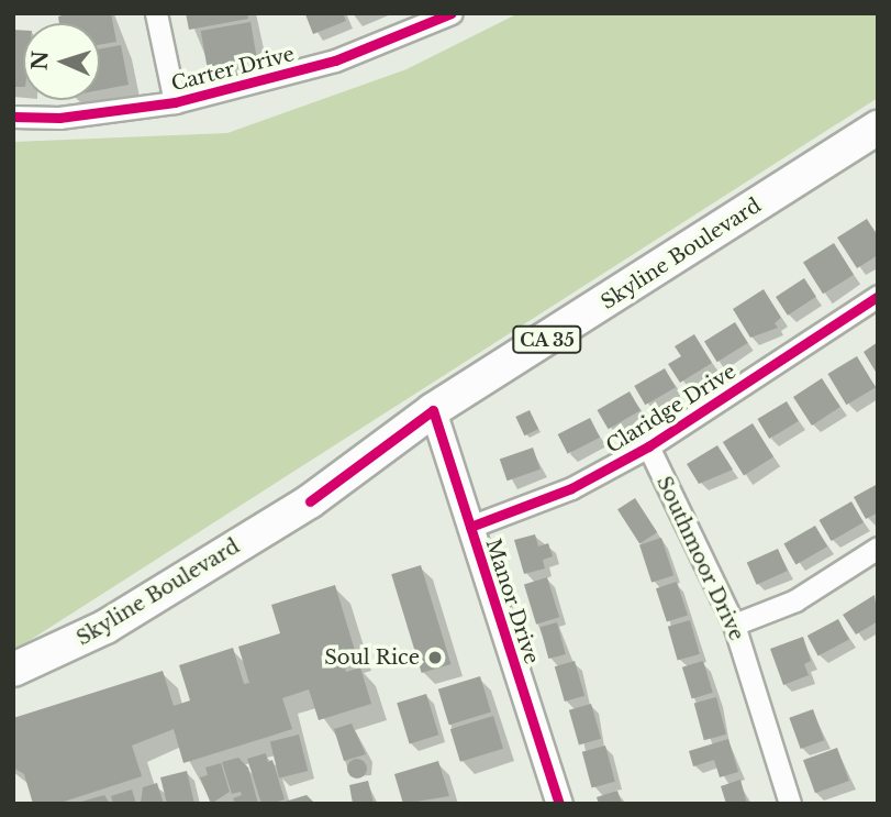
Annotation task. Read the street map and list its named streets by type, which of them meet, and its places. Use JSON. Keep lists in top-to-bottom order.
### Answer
{
  "streets": {
    "main road": ["Skyline Boulevard", "CA 35"],
    "street": [
      "Carter Drive",
      "Claridge Drive",
      "Southmoor Drive",
      "Manor Drive"
    ]
  },
  "crossings": [
    ["Skyline Boulevard", "Manor Drive"],
    ["Claridge Drive", "Southmoor Drive"],
    ["Claridge Drive", "Manor Drive"]
  ],
  "places": ["Soul Rice"],
  "north": "left"
}
